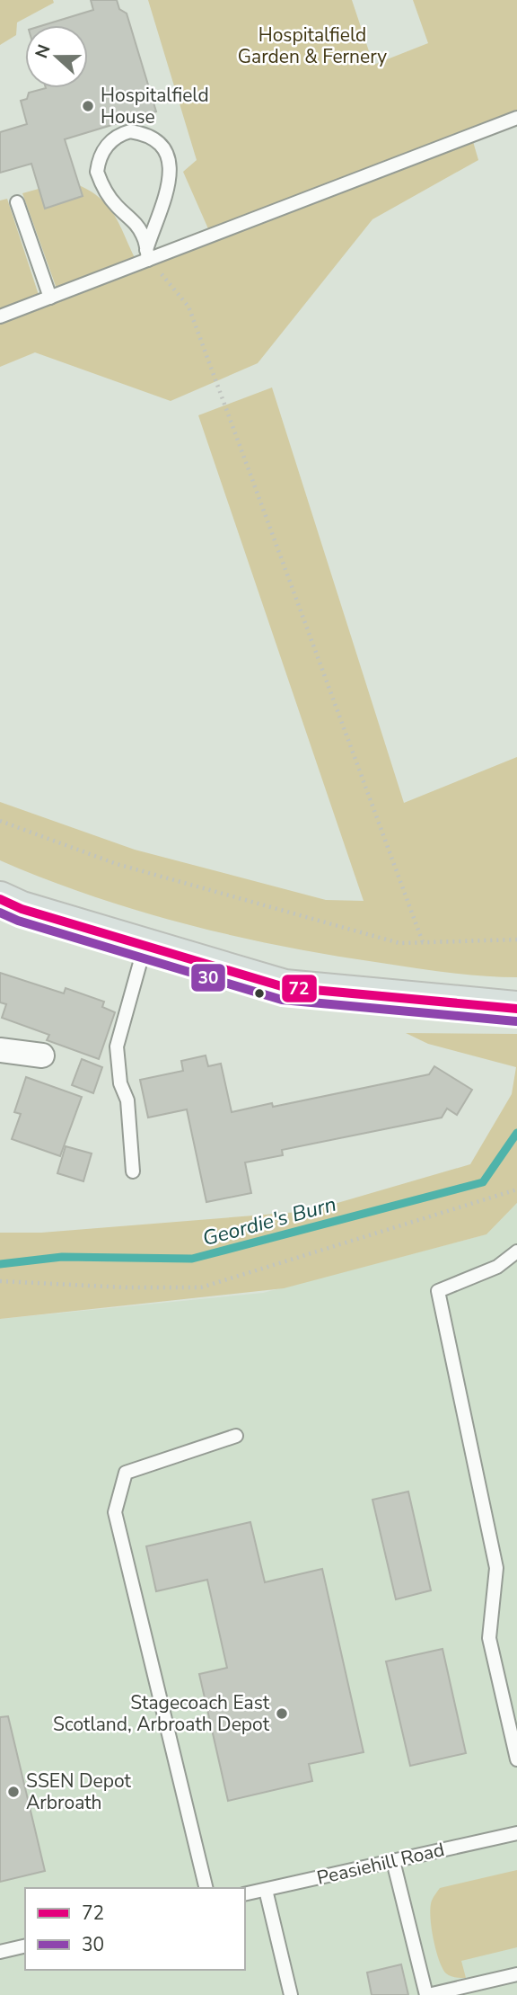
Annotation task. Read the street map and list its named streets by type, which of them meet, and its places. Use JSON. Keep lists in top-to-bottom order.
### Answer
{
  "streets": {
    "lane": ["Peasiehill Road"]
  },
  "water": ["Geordie's Burn"],
  "parks": ["Hospitalfield Garden & Fernery"],
  "places": ["Hospitalfield House", "Stagecoach East Scotland, Arbroath Depot", "SSEN Depot Arbroath"],
  "lines": ["transit line 72", "transit line 30"],
  "legend": ["72", "30"],
  "north": "left"
}
